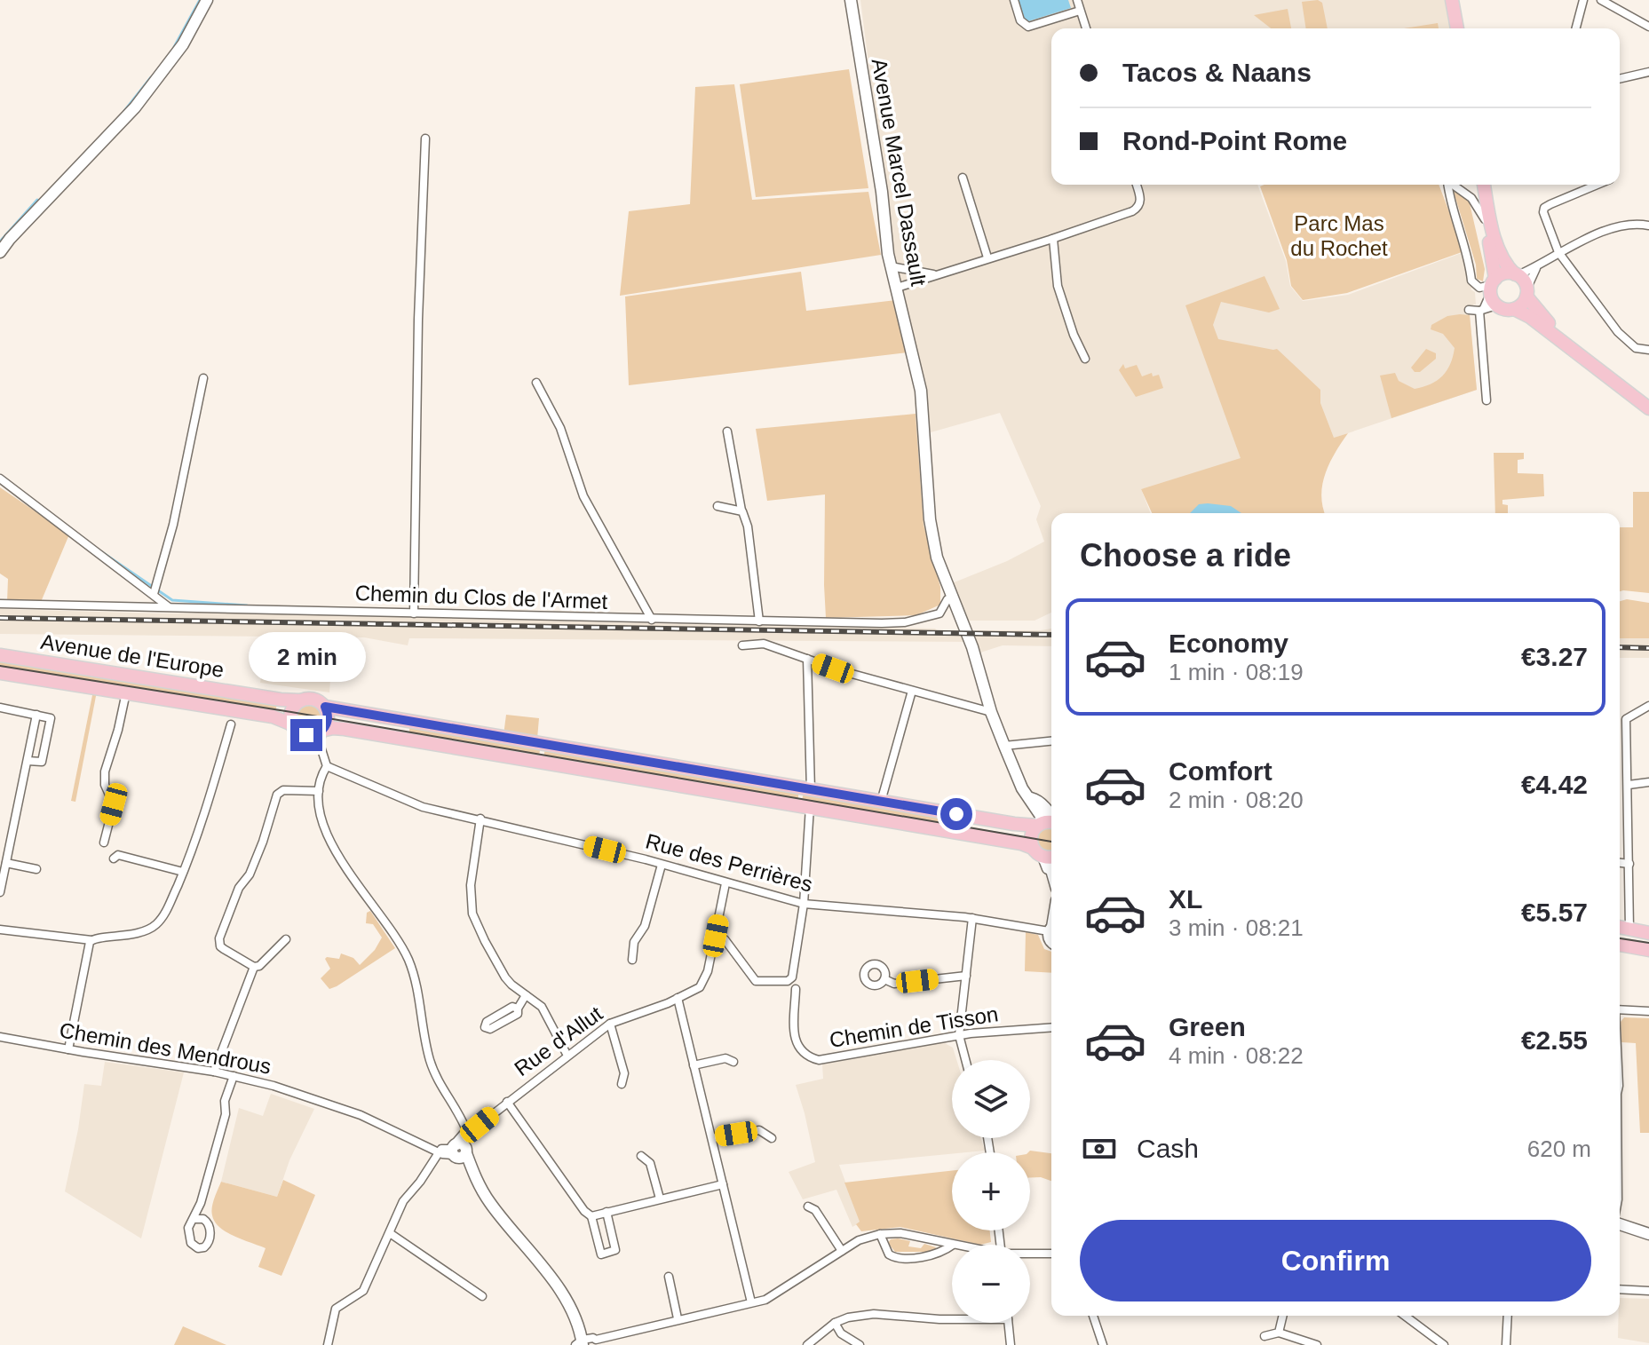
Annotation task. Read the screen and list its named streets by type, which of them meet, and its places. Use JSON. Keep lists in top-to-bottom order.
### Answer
{
  "streets": {
    "main road": ["Avenue de l'Europe"],
    "street": [
      "Avenue Marcel Dassault",
      "Chemin du Clos de l'Armet",
      "Rue des Perrières",
      "Chemin de Tisson",
      "Rue d'Allut",
      "Chemin des Mendrous"
    ]
  },
  "crossings": [
    ["Avenue Marcel Dassault", "Chemin du Clos de l'Armet"],
    ["Rue des Perrières", "Rue d'Allut"]
  ],
  "parks": ["Parc Mas du Rochet"],
  "page": {
    "banner": ["Tacos & Naans", "Rond-Point Rome"],
    "heading": "Choose a ride",
    "list": [
      {
        "name": "Economy",
        "note": "1 min · 08:19",
        "value": "€3.27"
      },
      {
        "name": "Comfort",
        "note": "2 min · 08:20",
        "value": "€4.42"
      },
      {
        "name": "XL",
        "note": "3 min · 08:21",
        "value": "€5.57"
      },
      {
        "name": "Green",
        "note": "4 min · 08:22",
        "value": "€2.55"
      }
    ],
    "bubble": "2 min",
    "map_buttons": ["+", "−"],
    "pay": ["Cash", "620 m"],
    "buttons": "Confirm"
  }
}
